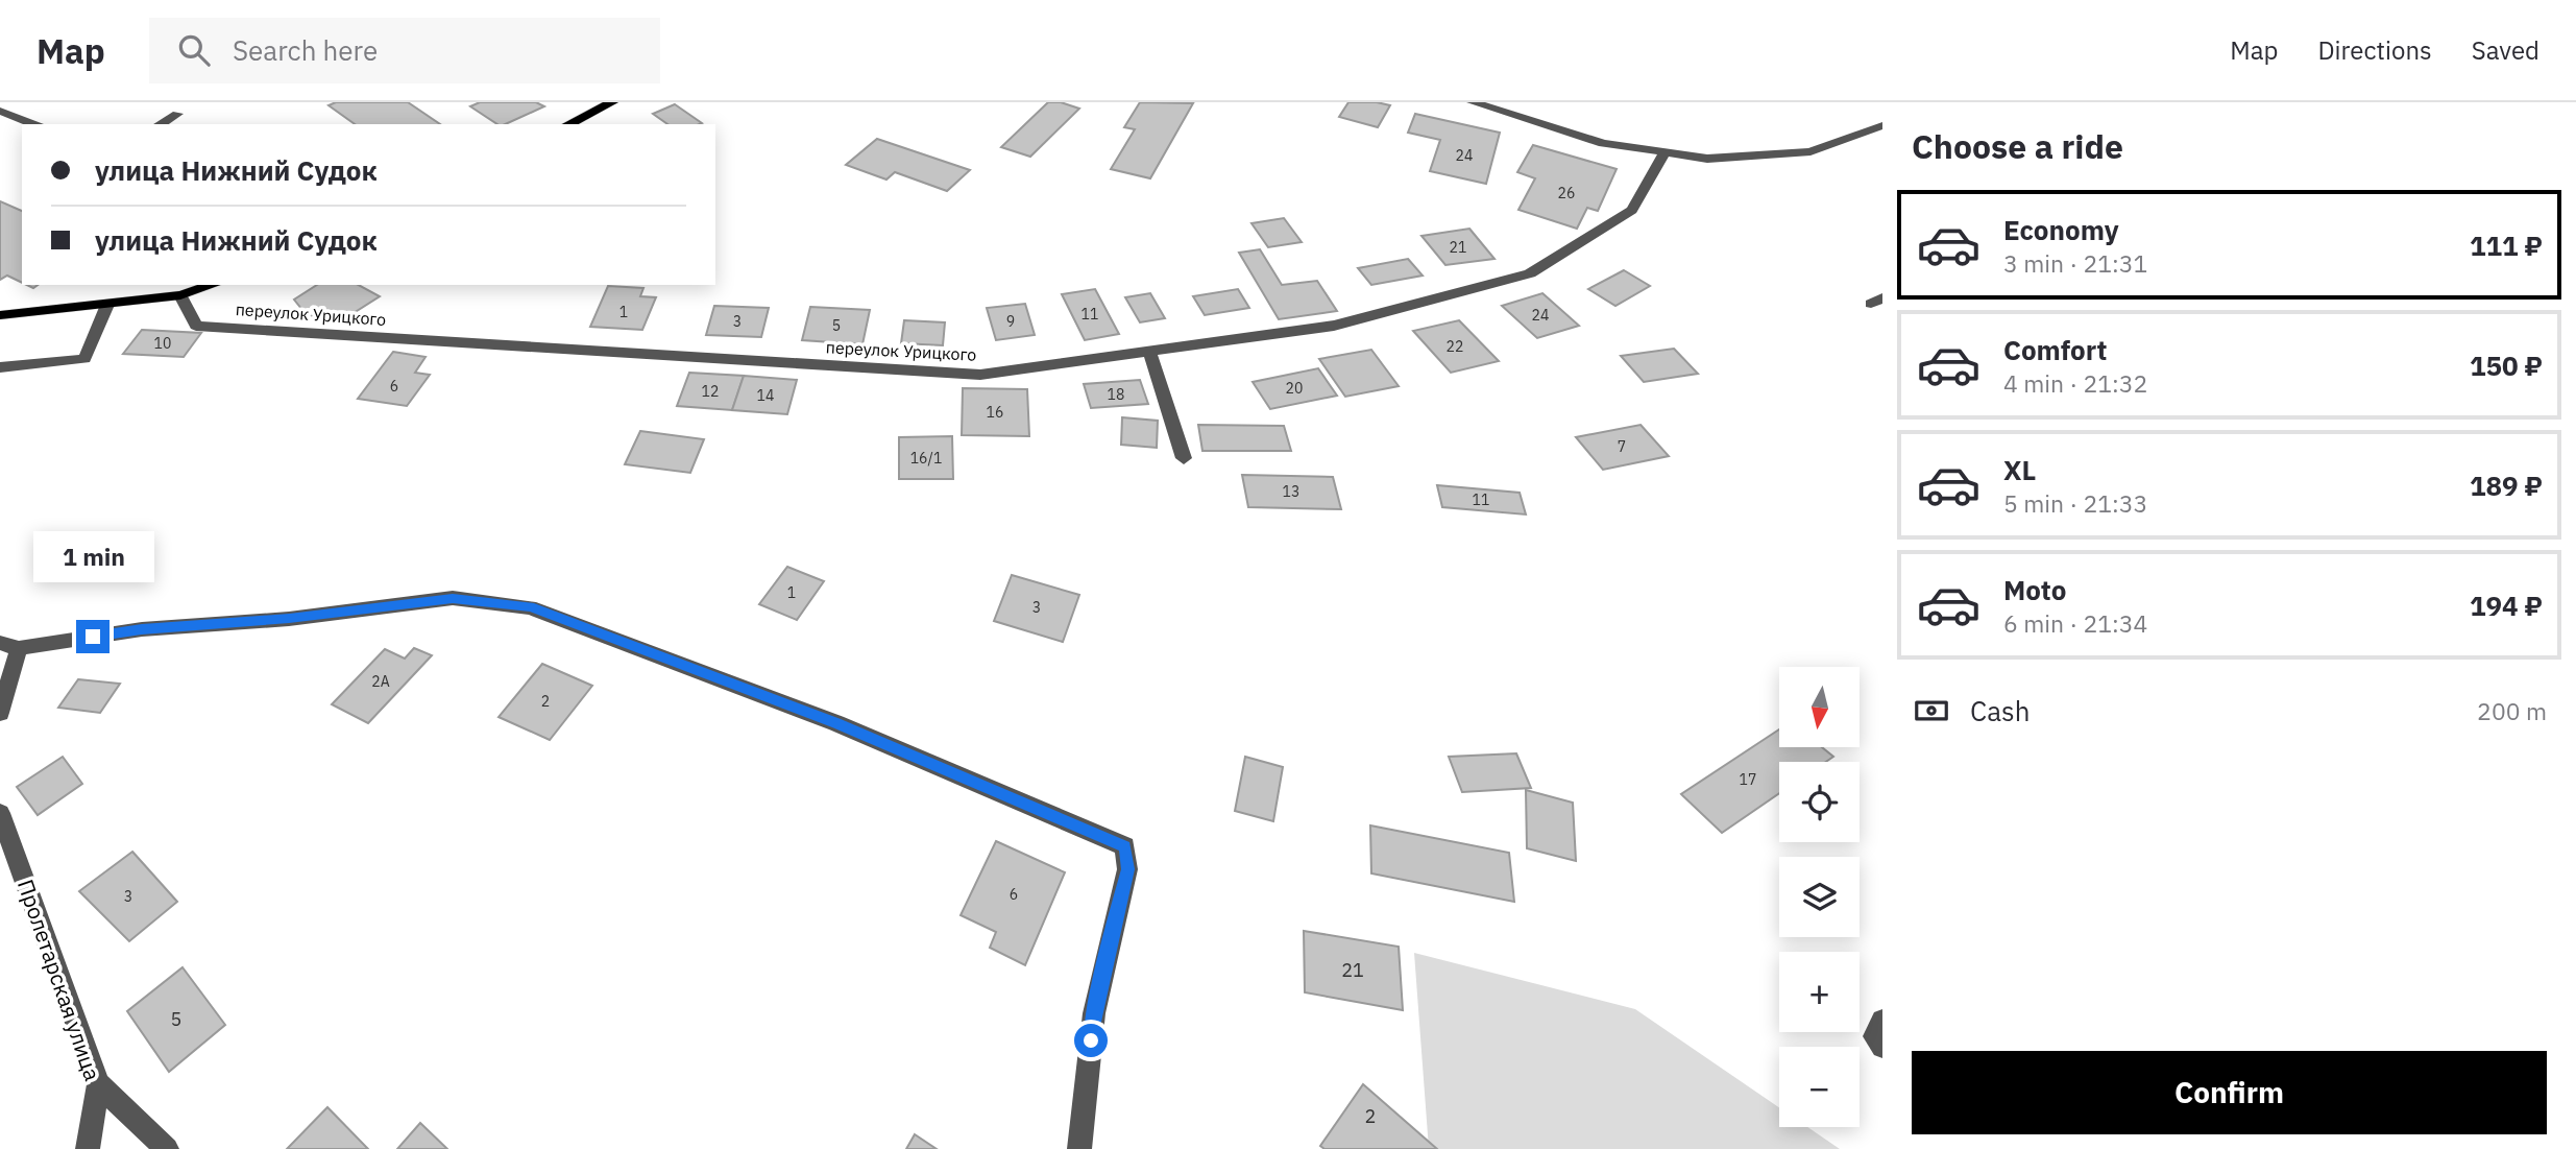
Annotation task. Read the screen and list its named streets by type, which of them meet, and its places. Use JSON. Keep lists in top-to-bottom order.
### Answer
{
  "streets": {
    "street": ["переулок Урицкого", "Пролетарская улица"]
  },
  "house_numbers": [
    "24",
    "26",
    "21",
    "1",
    "11",
    "24",
    "3",
    "9",
    "5",
    "10",
    "22",
    "6",
    "20",
    "12",
    "18",
    "14",
    "16",
    "7",
    "16/1",
    "13",
    "11",
    "1",
    "3",
    "2А",
    "2",
    "17",
    "6",
    "3",
    "21",
    "5",
    "2"
  ],
  "north": "bottom",
  "page": {
    "header": "Map",
    "search": "Search here",
    "nav": ["Map", "Directions", "Saved"],
    "heading": "Choose a ride",
    "banner": ["улица Нижний Судок", "улица Нижний Судок"],
    "list": [
      {
        "name": "Economy",
        "note": "3 min · 21:31",
        "value": "111 ₽"
      },
      {
        "name": "Comfort",
        "note": "4 min · 21:32",
        "value": "150 ₽"
      },
      {
        "name": "XL",
        "note": "5 min · 21:33",
        "value": "189 ₽"
      },
      {
        "name": "Moto",
        "note": "6 min · 21:34",
        "value": "194 ₽"
      }
    ],
    "bubble": "1 min",
    "map_buttons": ["+", "−"],
    "pay": ["Cash", "200 m"],
    "buttons": "Confirm"
  }
}
